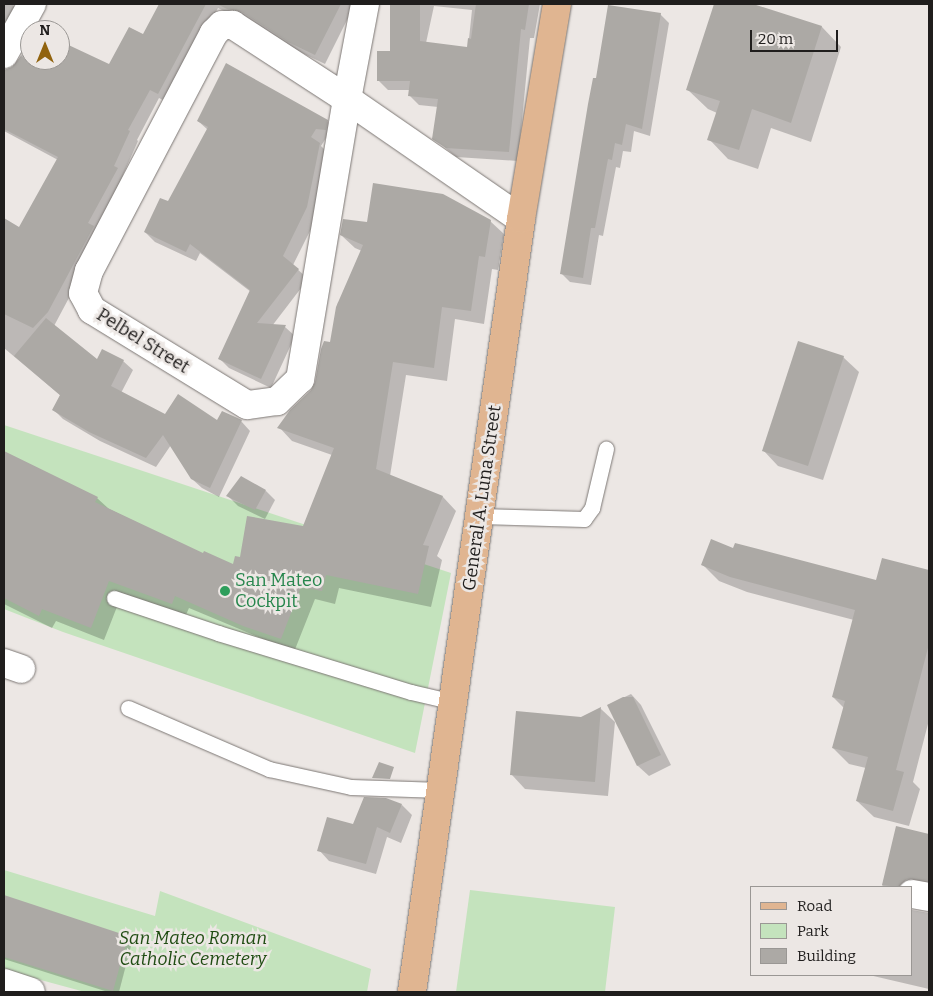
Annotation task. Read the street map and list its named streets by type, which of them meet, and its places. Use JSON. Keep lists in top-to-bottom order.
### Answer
{
  "streets": {
    "main road": ["General A. Luna Street"],
    "street": ["Pelbel Street"]
  },
  "crossings": [
    ["Pelbel Street", "General A. Luna Street"]
  ],
  "parks": ["San Mateo Roman Catholic Cemetery"],
  "places": ["San Mateo Cockpit"],
  "legend": ["Road", "Park", "Building"],
  "scale_bar": "20 m",
  "north": "top"
}
